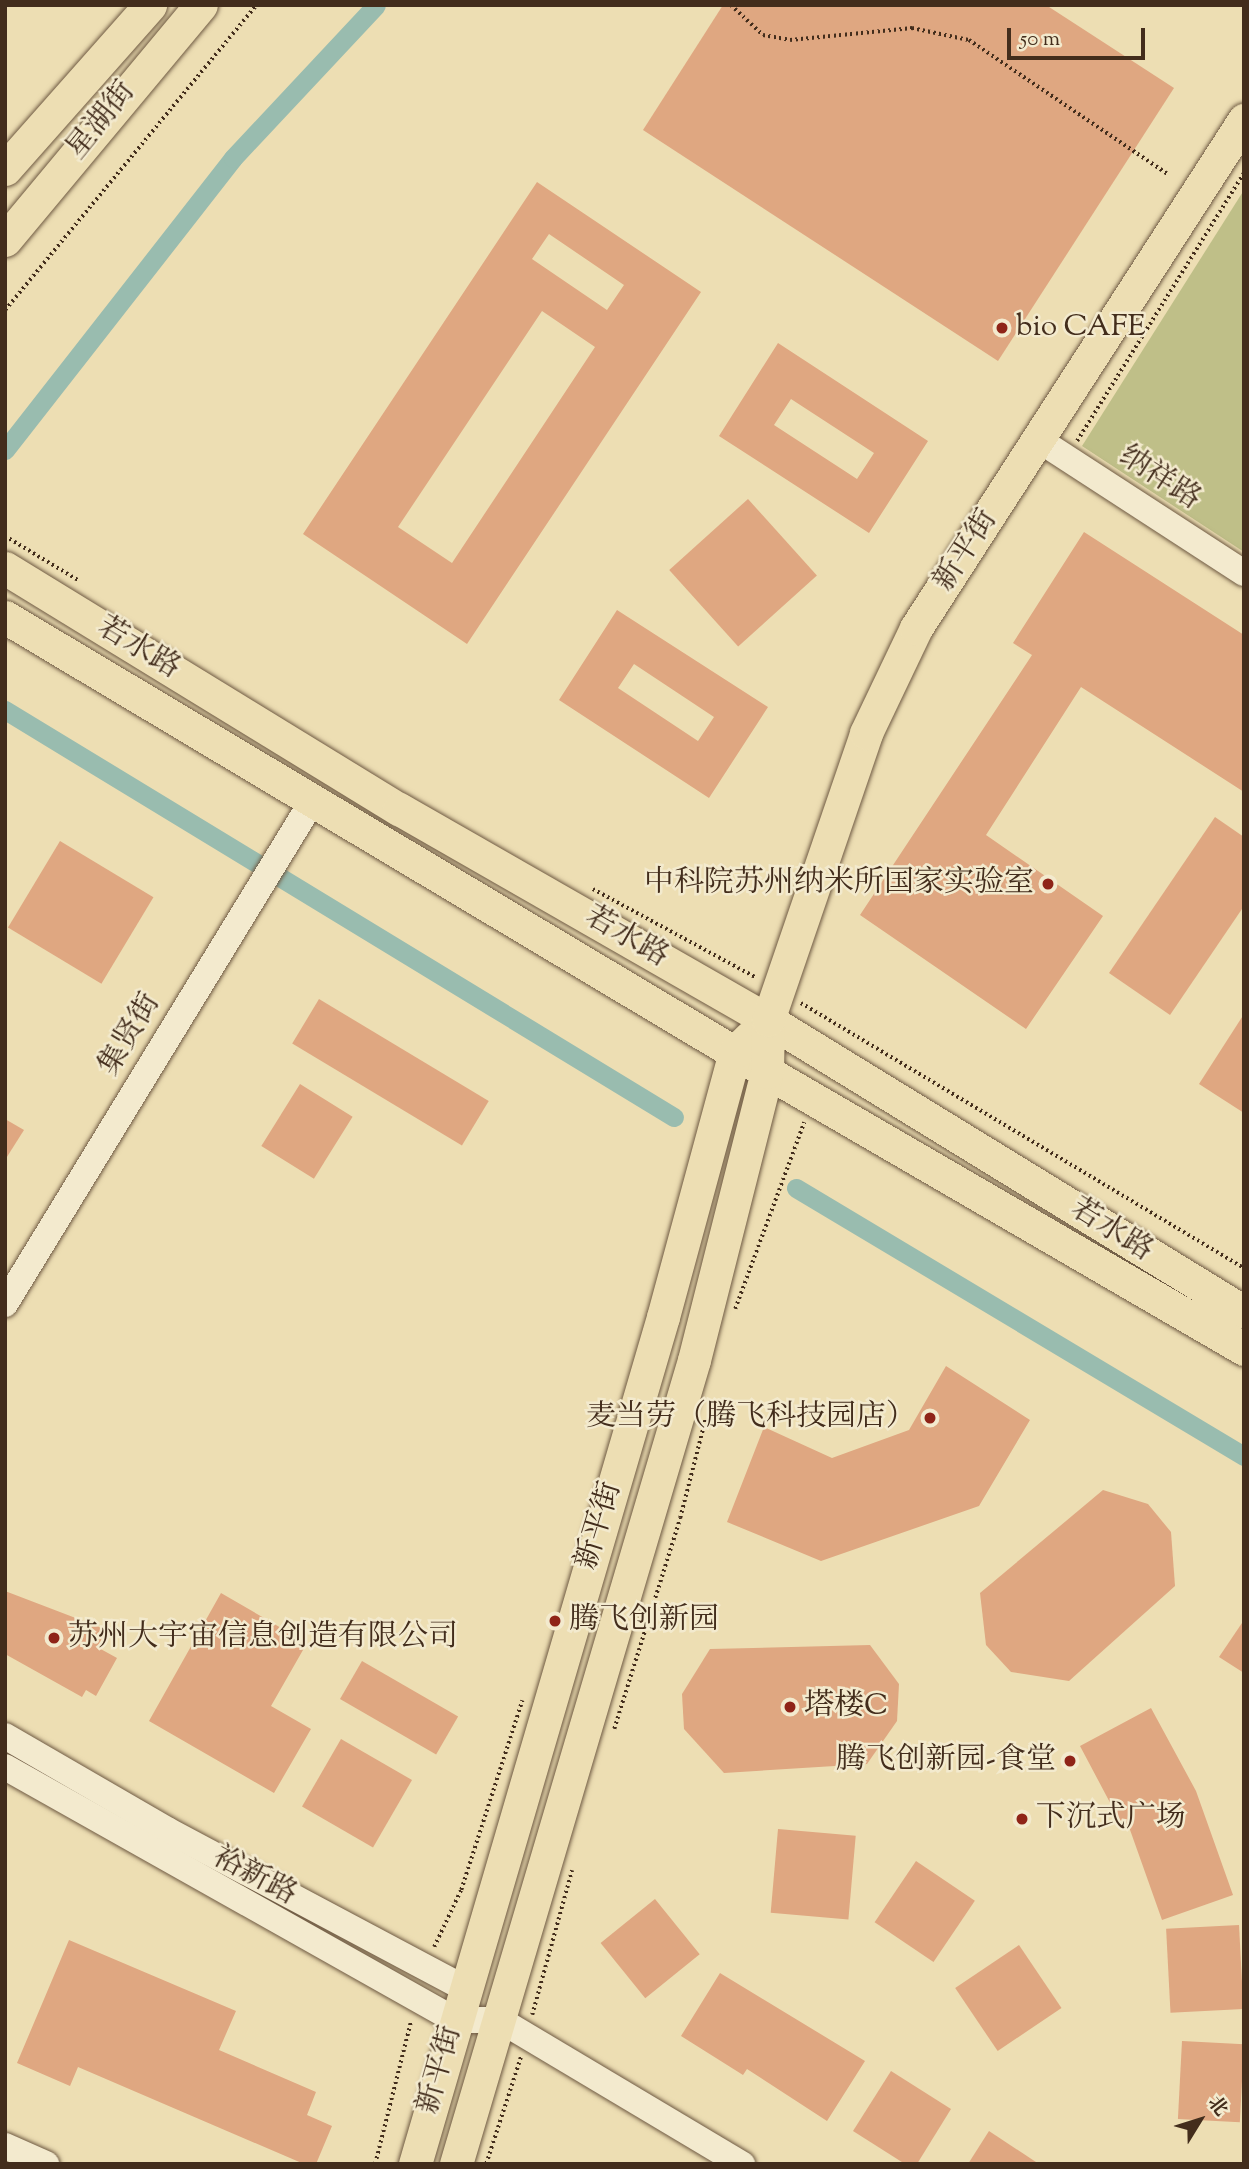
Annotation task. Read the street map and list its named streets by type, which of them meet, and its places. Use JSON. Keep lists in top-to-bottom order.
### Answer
{
  "streets": {
    "main road": [
      "星湖街",
      "新平街",
      "若水路",
      "裕新路"
    ],
    "street": ["纳祥路", "集贤街"]
  },
  "crossings": [
    ["纳祥路", "新平街"],
    ["新平街", "若水路"],
    ["新平街", "裕新路"],
    ["若水路", "集贤街"]
  ],
  "places": [
    "bio CAFE",
    "中科院苏州纳米所国家实验室",
    "麦当劳（腾飞科技园店）",
    "腾飞创新园",
    "苏州大宇宙信息创造有限公司",
    "塔楼C",
    "腾飞创新园-食堂",
    "下沉式广场"
  ],
  "scale_bar": "50 m",
  "north": "top right"
}
